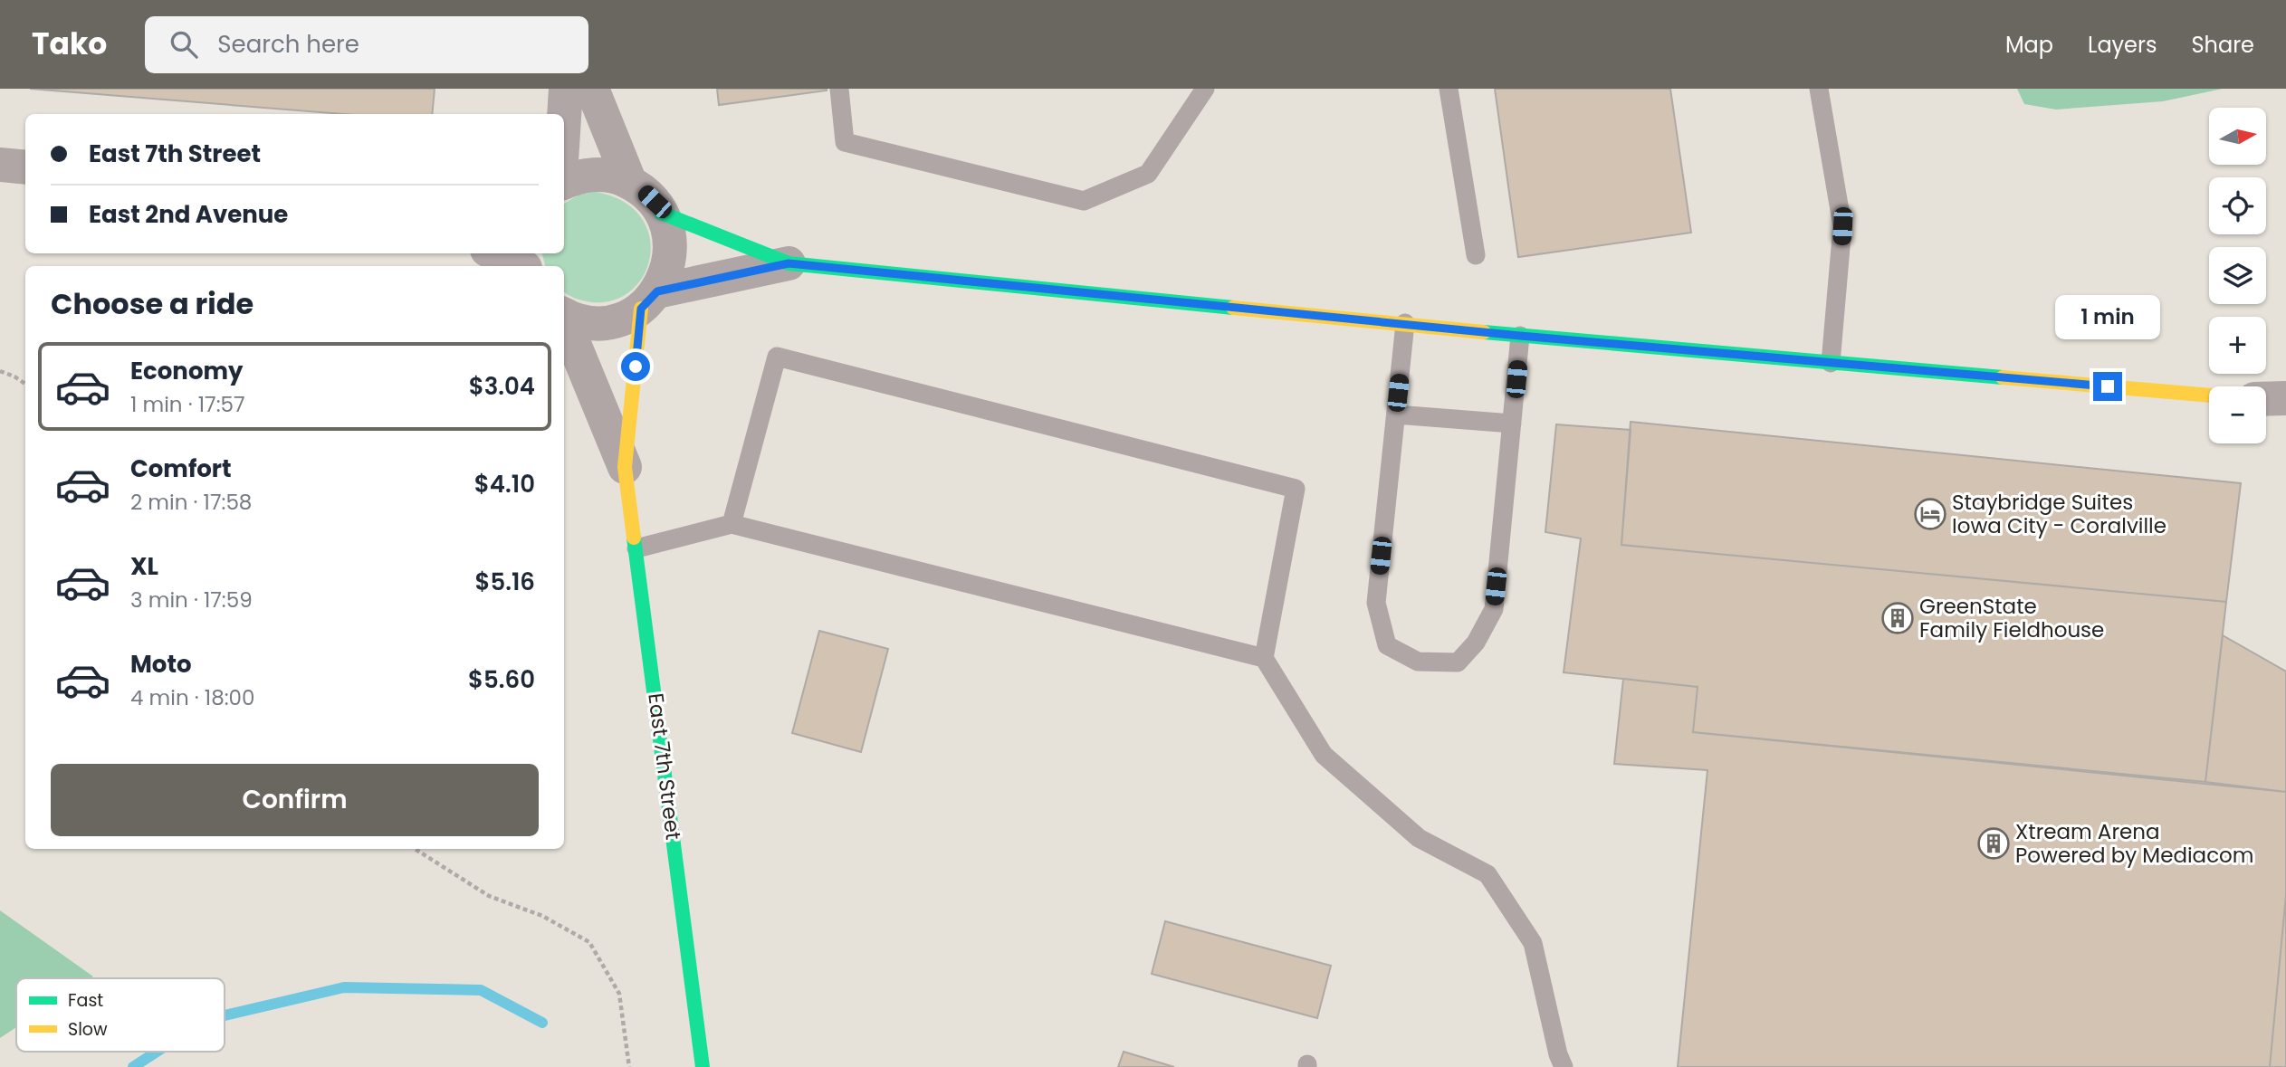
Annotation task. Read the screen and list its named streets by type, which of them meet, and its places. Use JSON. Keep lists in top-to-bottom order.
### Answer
{
  "streets": {
    "street": ["East 7th Street"]
  },
  "places": {
    "hotel": ["Staybridge Suites Iowa City - Coralville"],
    "building": ["GreenState Family Fieldhouse", "Xtream Arena Powered by Mediacom"]
  },
  "legend": ["Fast", "Slow"],
  "north": "right",
  "page": {
    "header": "Tako",
    "search": "Search here",
    "nav": ["Map", "Layers", "Share"],
    "map_buttons": ["+", "−"],
    "banner": ["East 7th Street", "East 2nd Avenue"],
    "heading": "Choose a ride",
    "bubble": "1 min",
    "list": [
      {
        "name": "Economy",
        "note": "1 min · 17:57",
        "value": "$3.04"
      },
      {
        "name": "Comfort",
        "note": "2 min · 17:58",
        "value": "$4.10"
      },
      {
        "name": "XL",
        "note": "3 min · 17:59",
        "value": "$5.16"
      },
      {
        "name": "Moto",
        "note": "4 min · 18:00",
        "value": "$5.60"
      }
    ],
    "buttons": "Confirm"
  }
}
